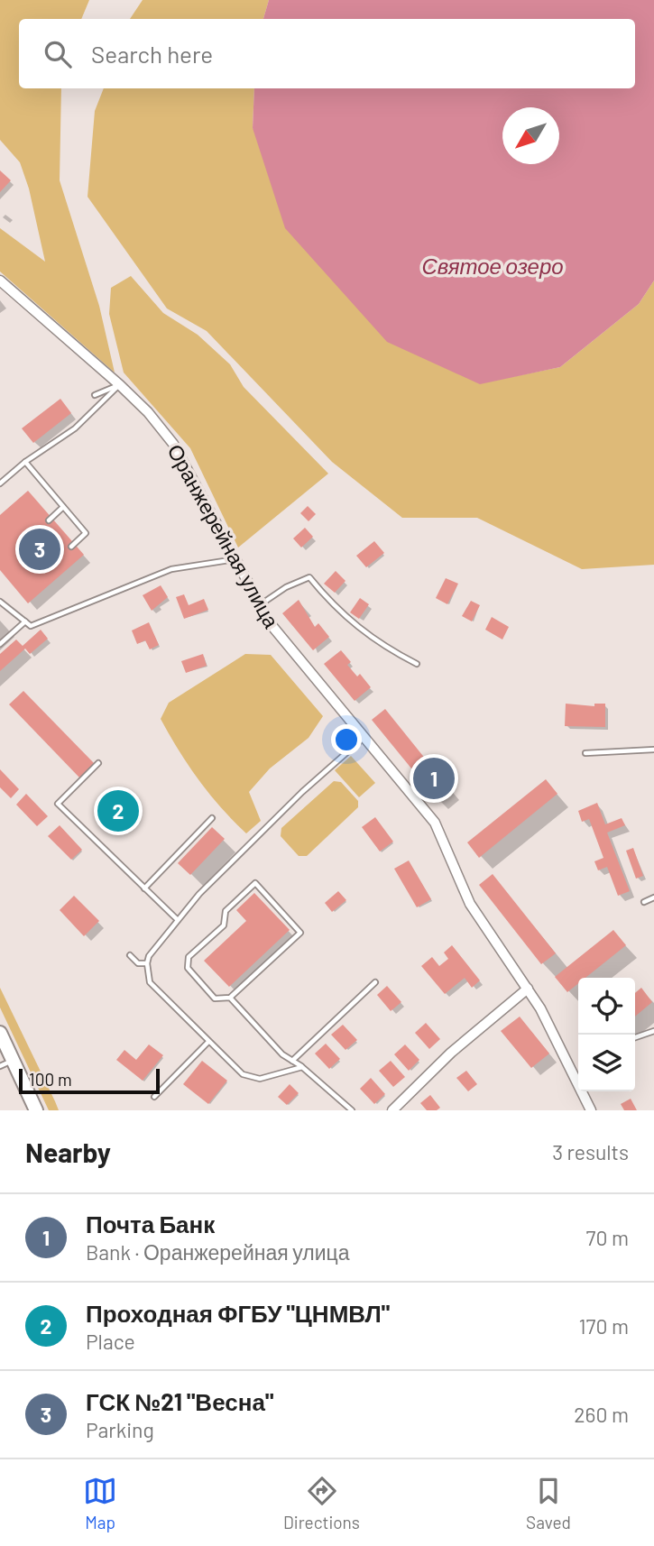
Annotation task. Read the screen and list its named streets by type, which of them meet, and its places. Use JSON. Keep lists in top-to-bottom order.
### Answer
{
  "streets": {
    "street": ["Оранжерейная улица"]
  },
  "water": ["Святое озеро"],
  "scale_bar": "100 m",
  "north": "bottom left",
  "page": {
    "search": "Search here",
    "pins": ["3", "1", "2"],
    "scale": "100 m",
    "heading": ["Nearby", "3 results"],
    "list": [
      {
        "mark": "1",
        "name": "Почта Банк",
        "note": "Bank · Оранжерейная улица",
        "value": "70 m"
      },
      {
        "mark": "2",
        "name": "Проходная ФГБУ \"ЦНМВЛ\"",
        "note": "Place",
        "value": "170 m"
      },
      {
        "mark": "3",
        "name": "ГСК №21 \"Весна\"",
        "note": "Parking",
        "value": "260 m"
      }
    ],
    "nav": ["Map", "Directions", "Saved"]
  }
}
